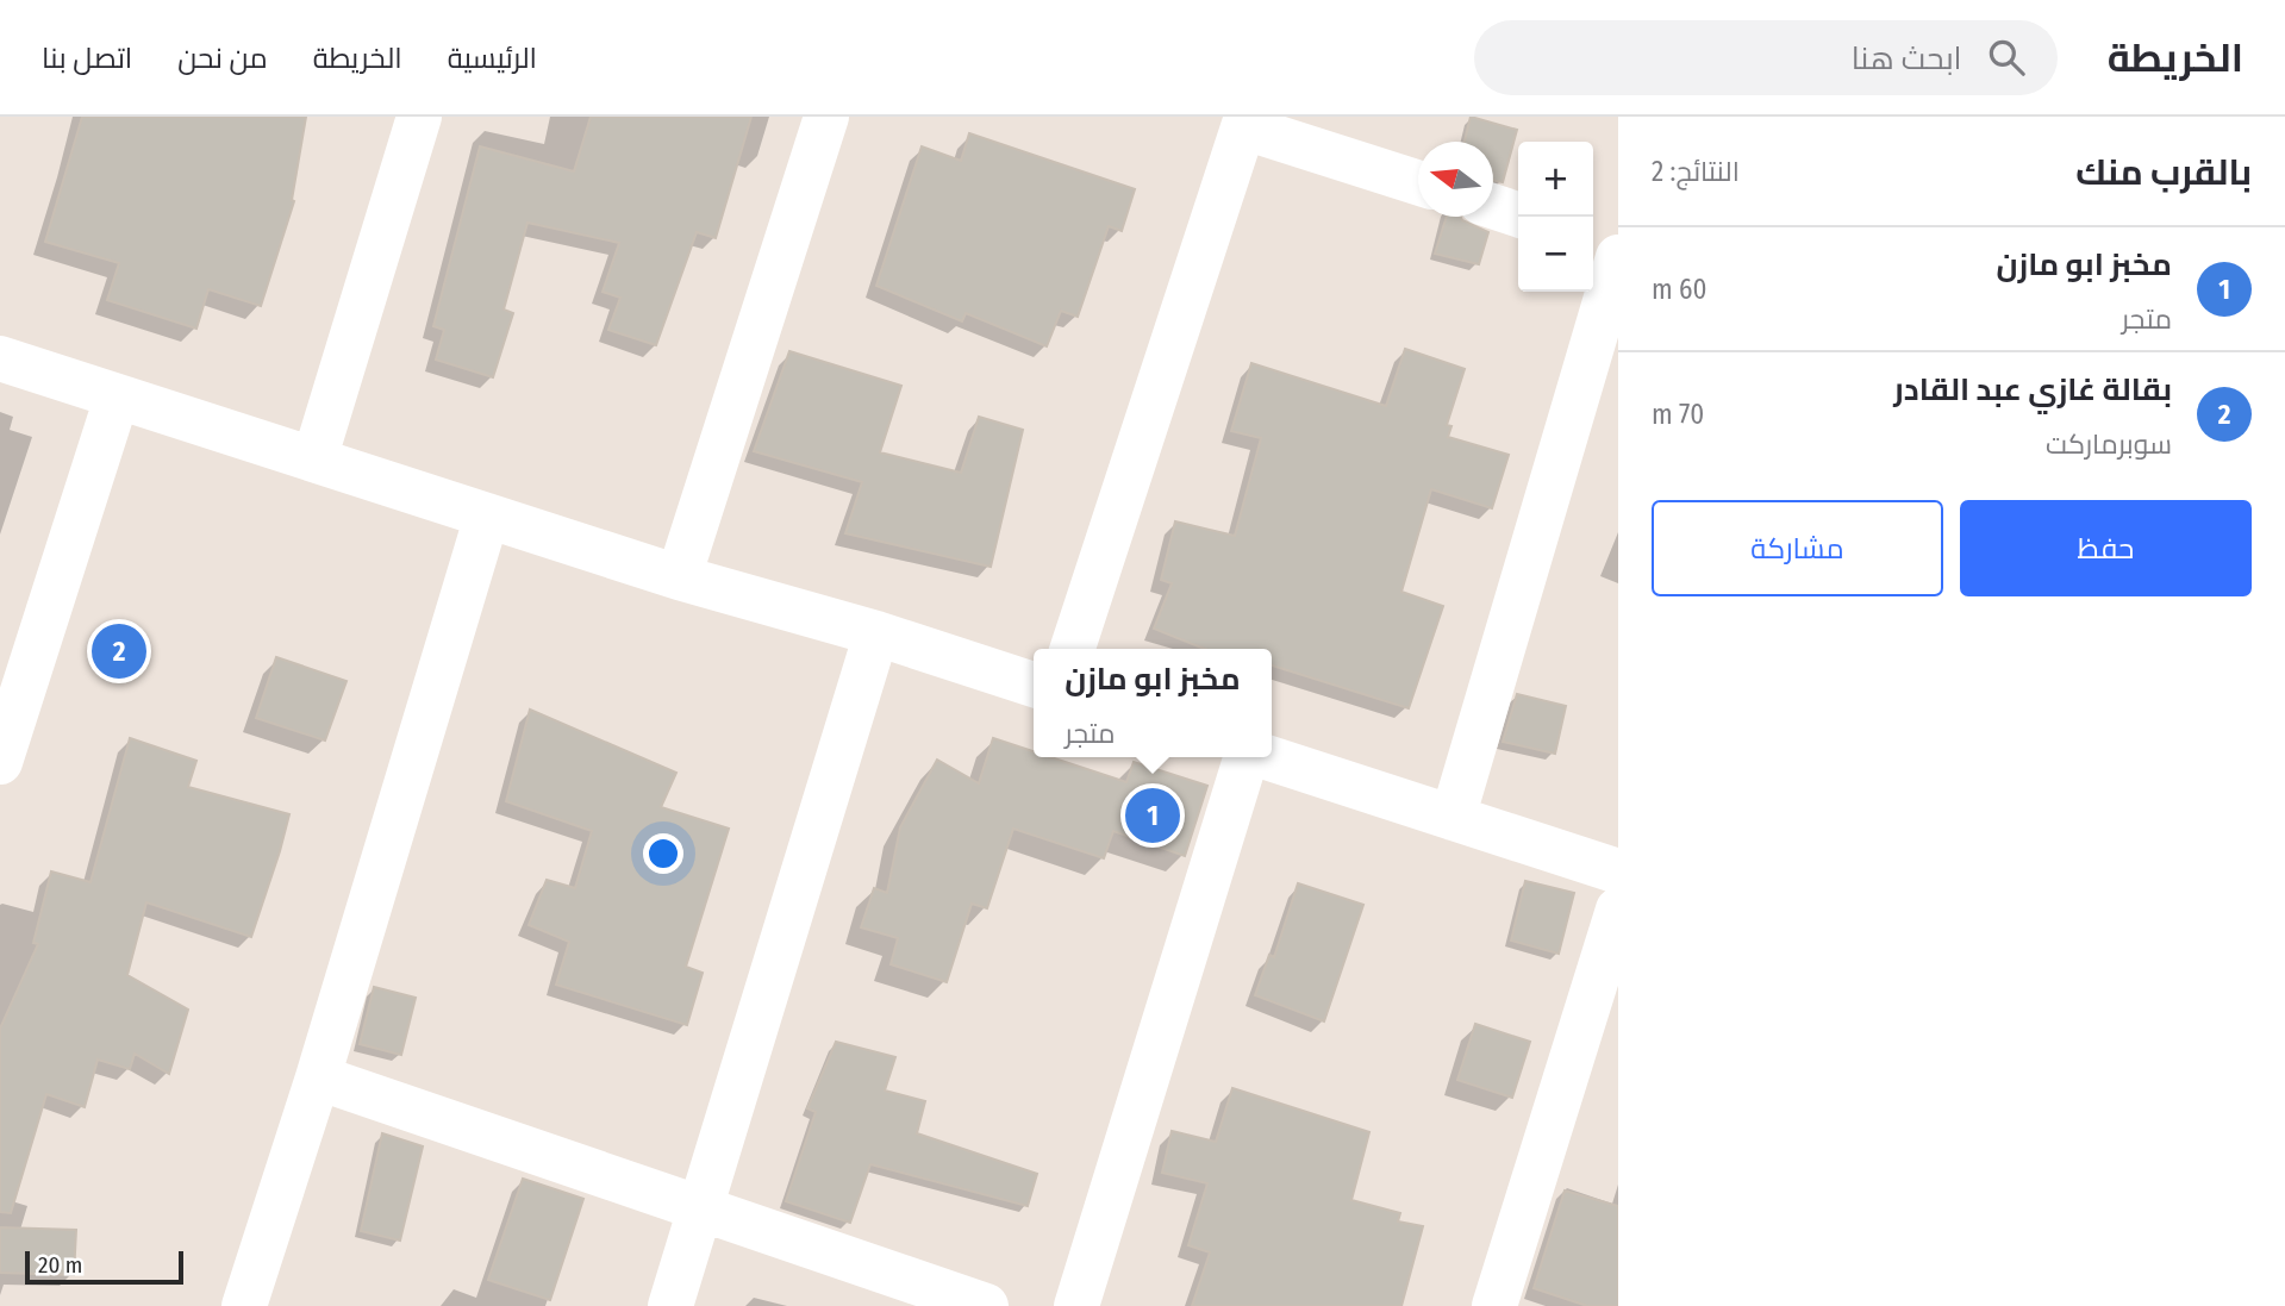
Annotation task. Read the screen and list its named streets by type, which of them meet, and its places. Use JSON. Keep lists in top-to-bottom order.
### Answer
{
  "scale_bar": "20 m",
  "north": "left",
  "page": {
    "header": "الخريطة",
    "search": "ابحث هنا",
    "nav": [
      "الرئيسية",
      "الخريطة",
      "من نحن",
      "اتصل بنا"
    ],
    "heading": ["بالقرب منك", "النتائج: 2"],
    "map_buttons": ["+", "−"],
    "list": [
      {
        "mark": "1",
        "name": "مخبز ابو مازن",
        "note": "متجر",
        "value": "60 m"
      },
      {
        "mark": "2",
        "name": "بقالة غازي عبد القادر",
        "note": "سوبرماركت",
        "value": "70 m"
      }
    ],
    "buttons": ["حفظ", "مشاركة"],
    "pins": ["2", "1"],
    "popup": ["مخبز ابو مازن", "متجر"],
    "scale": "20 m"
  }
}
